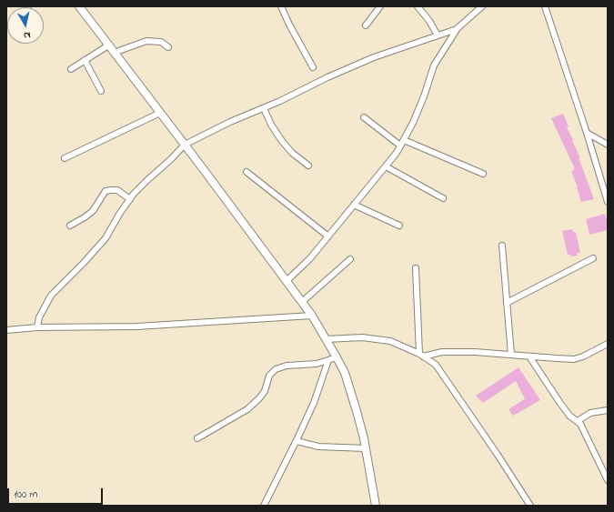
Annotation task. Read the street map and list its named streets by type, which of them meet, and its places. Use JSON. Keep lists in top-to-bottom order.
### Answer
{
  "scale_bar": "100 m",
  "north": "bottom"
}
